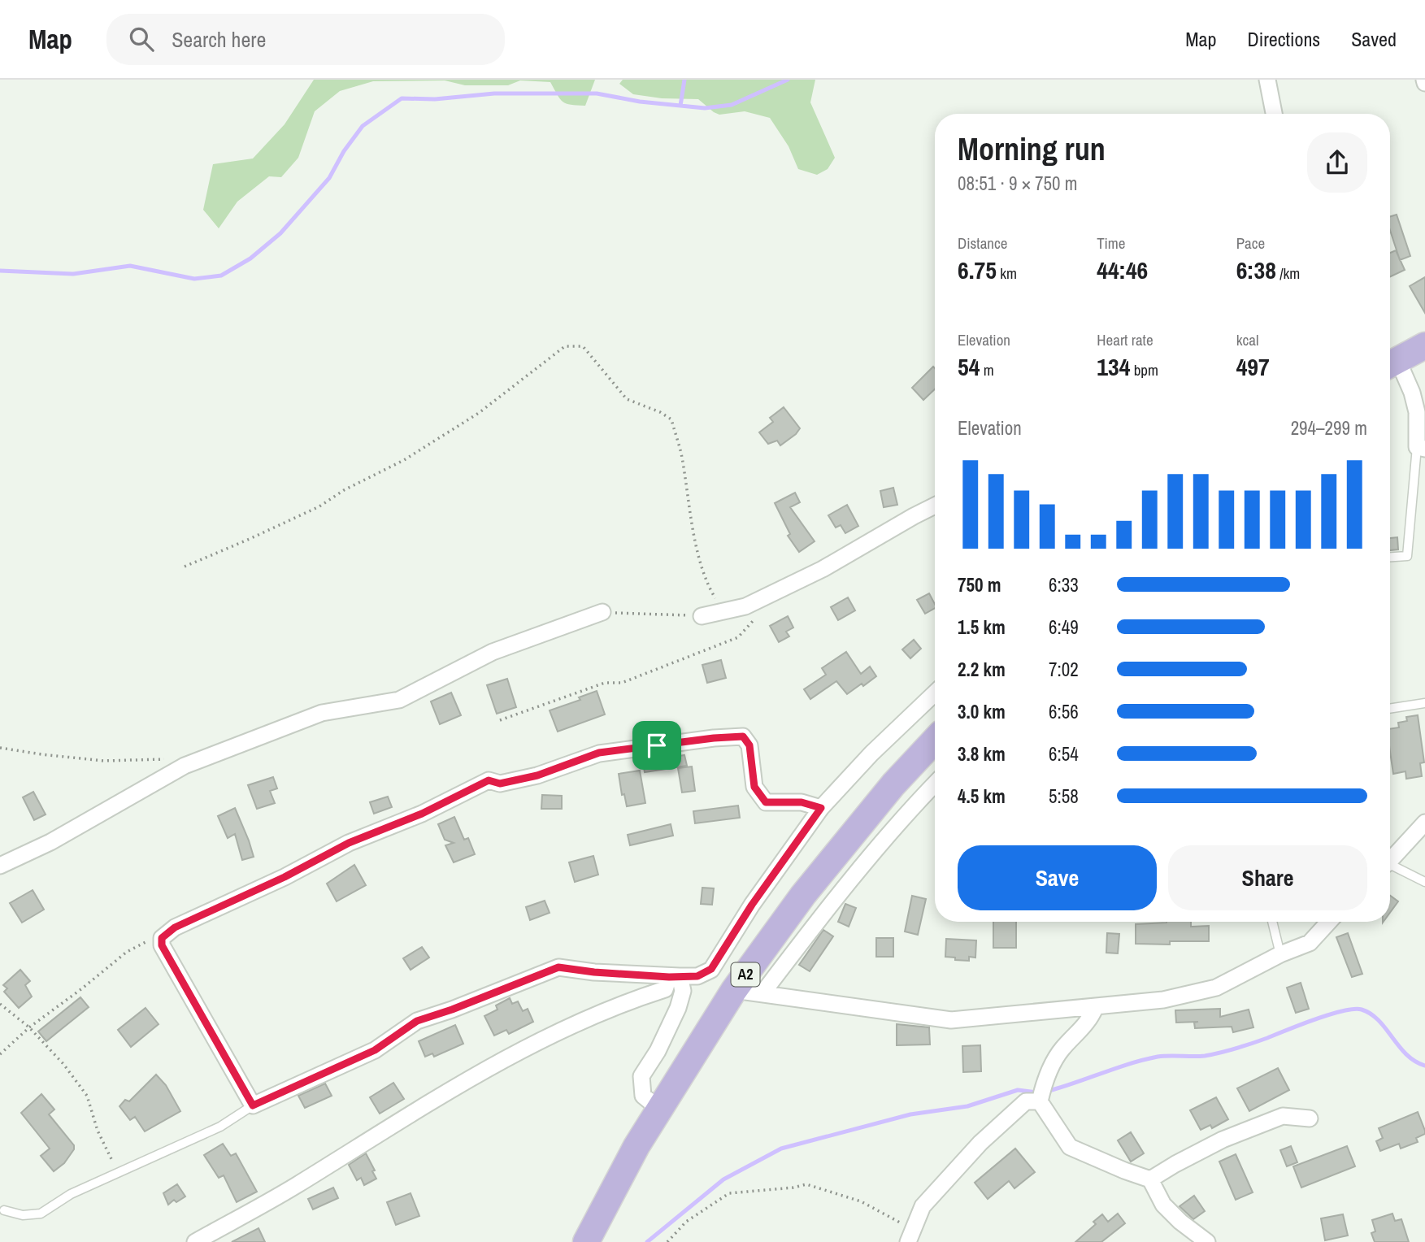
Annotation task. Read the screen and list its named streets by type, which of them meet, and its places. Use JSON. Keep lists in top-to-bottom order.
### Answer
{
  "streets": {
    "main road": ["A2"]
  },
  "page": {
    "header": "Map",
    "search": "Search here",
    "nav": ["Map", "Directions", "Saved"],
    "heading": ["Morning run", "08:51 · 9 × 750 m"],
    "stats": [
      ["Distance", "6.75 km"],
      ["Time", "44:46"],
      ["Pace", "6:38 /km"],
      ["Elevation", "54 m"],
      ["Heart rate", "134 bpm"],
      ["kcal", "497"]
    ],
    "chart": ["Elevation", "294–299 m"],
    "list": [
      {
        "name": "750 m",
        "note": "6:33"
      },
      {
        "name": "1.5 km",
        "note": "6:49"
      },
      {
        "name": "2.2 km",
        "note": "7:02"
      },
      {
        "name": "3.0 km",
        "note": "6:56"
      },
      {
        "name": "3.8 km",
        "note": "6:54"
      },
      {
        "name": "4.5 km",
        "note": "5:58"
      }
    ],
    "buttons": ["Save", "Share"]
  }
}
